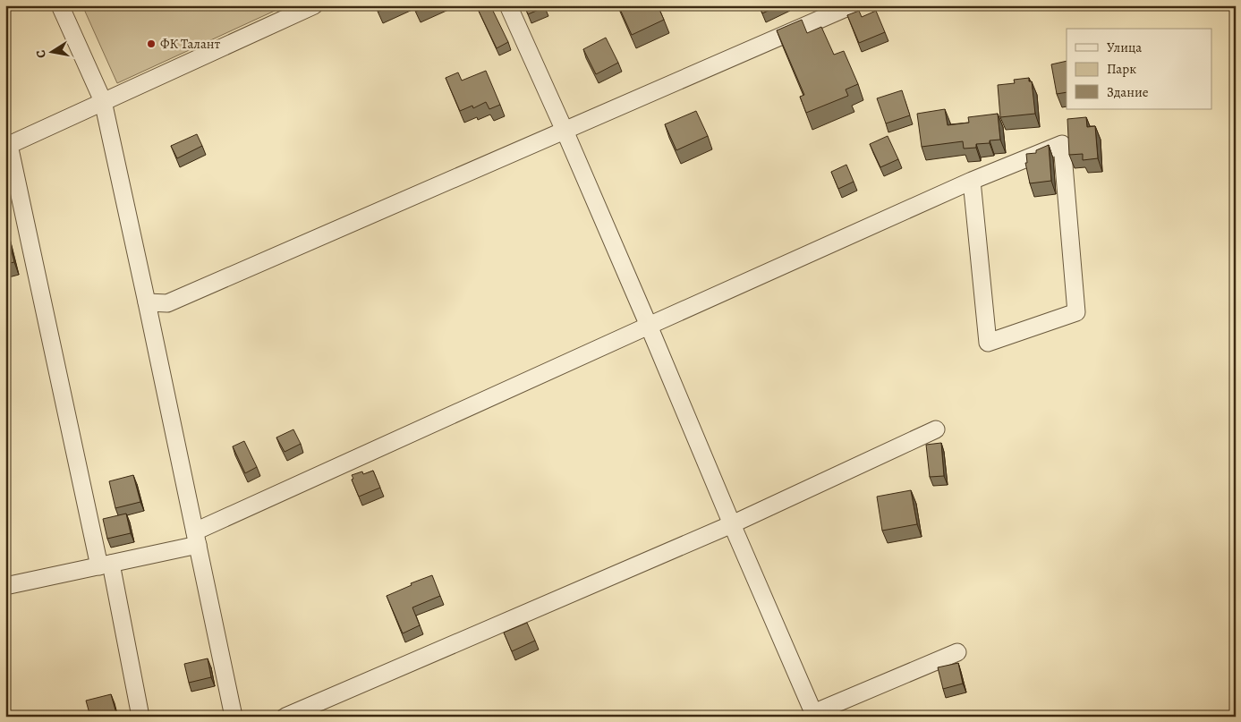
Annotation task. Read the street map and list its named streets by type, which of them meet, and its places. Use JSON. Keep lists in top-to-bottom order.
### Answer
{
  "places": ["ФК Талант"],
  "legend": ["Улица", "Парк", "Здание"],
  "north": "left"
}
